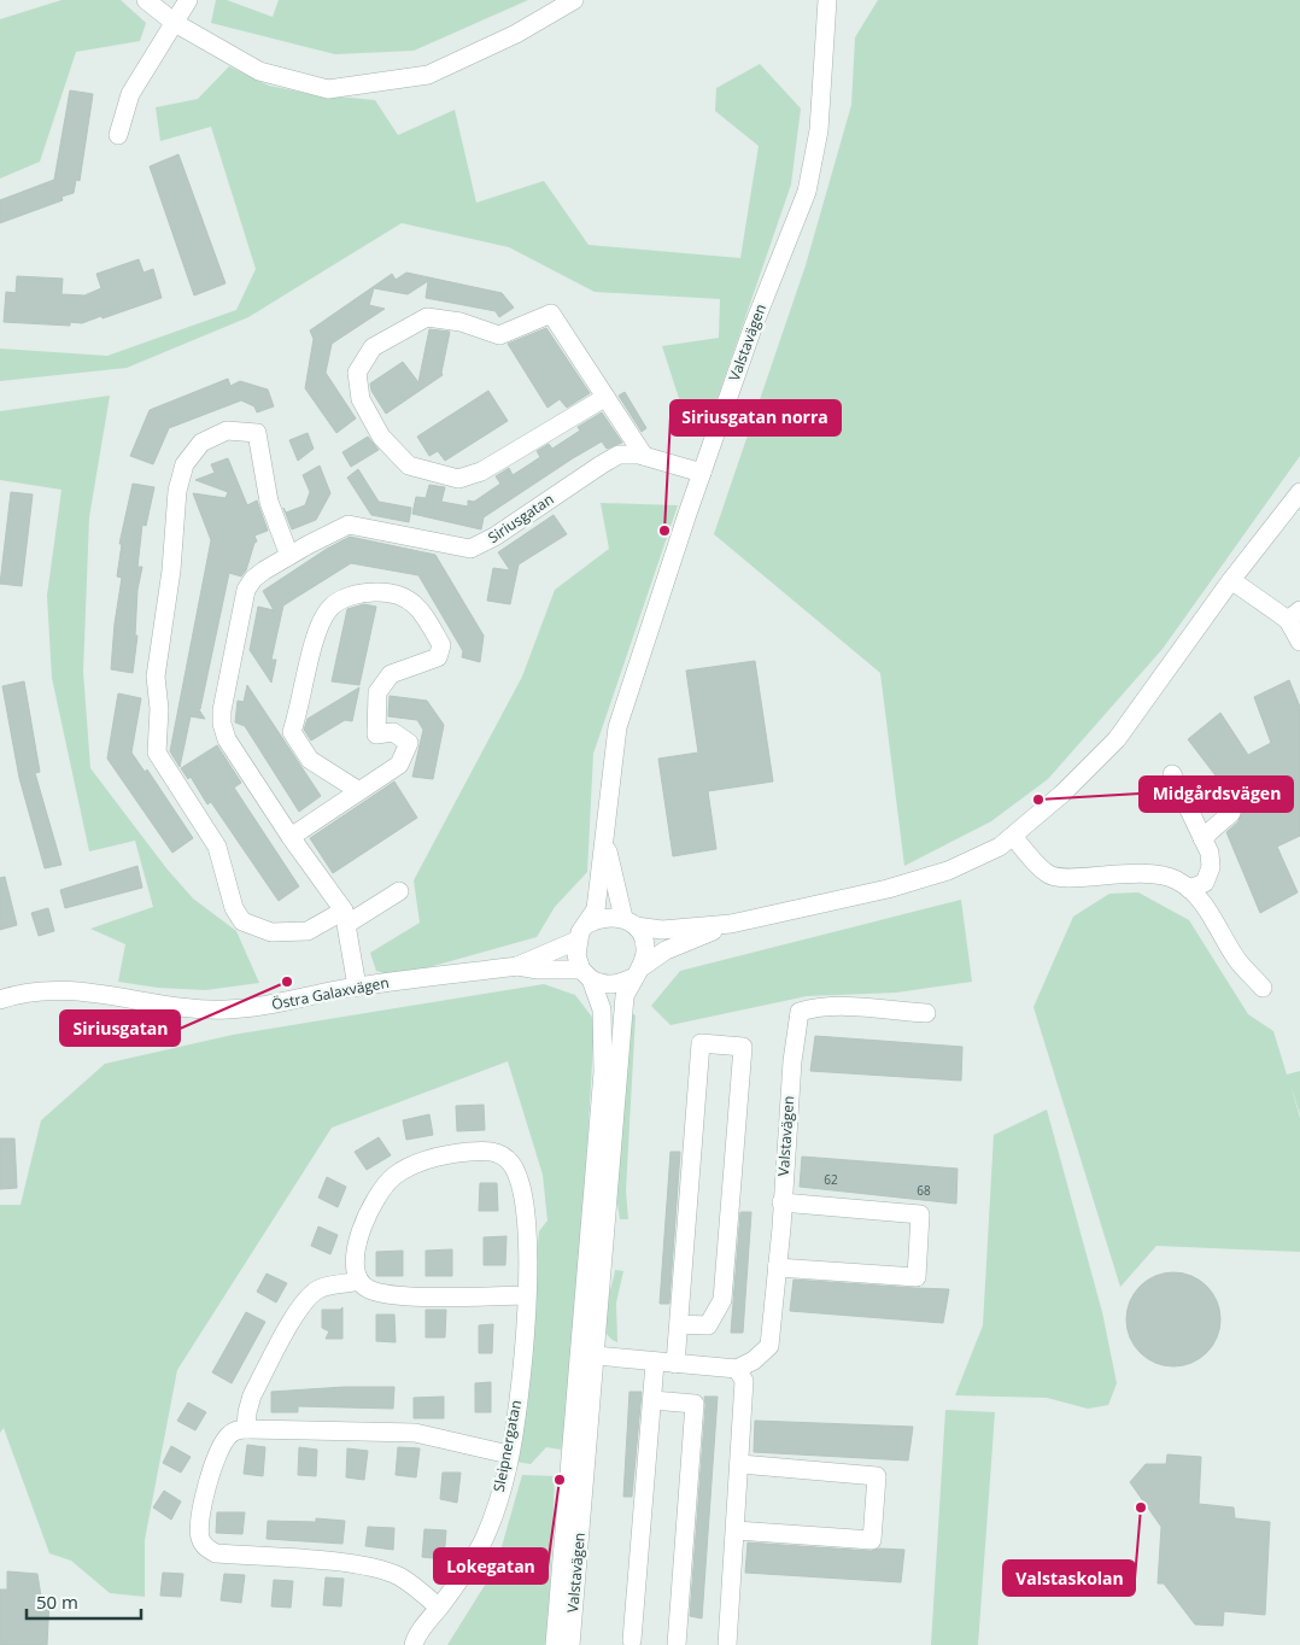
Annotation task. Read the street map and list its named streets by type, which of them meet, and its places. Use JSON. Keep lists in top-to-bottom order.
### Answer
{
  "streets": {
    "street": [
      "Valstavägen",
      "Siriusgatan",
      "Östra Galaxvägen",
      "Sleipnergatan"
    ]
  },
  "crossings": [
    ["Valstavägen", "Siriusgatan"],
    ["Valstavägen", "Östra Galaxvägen"],
    ["Siriusgatan", "Östra Galaxvägen"]
  ],
  "places": [
    "Siriusgatan norra",
    "Midgårdsvägen",
    "Siriusgatan",
    "Lokegatan",
    "Valstaskolan"
  ],
  "house_numbers": ["62", "68"],
  "scale_bar": "50 m"
}
